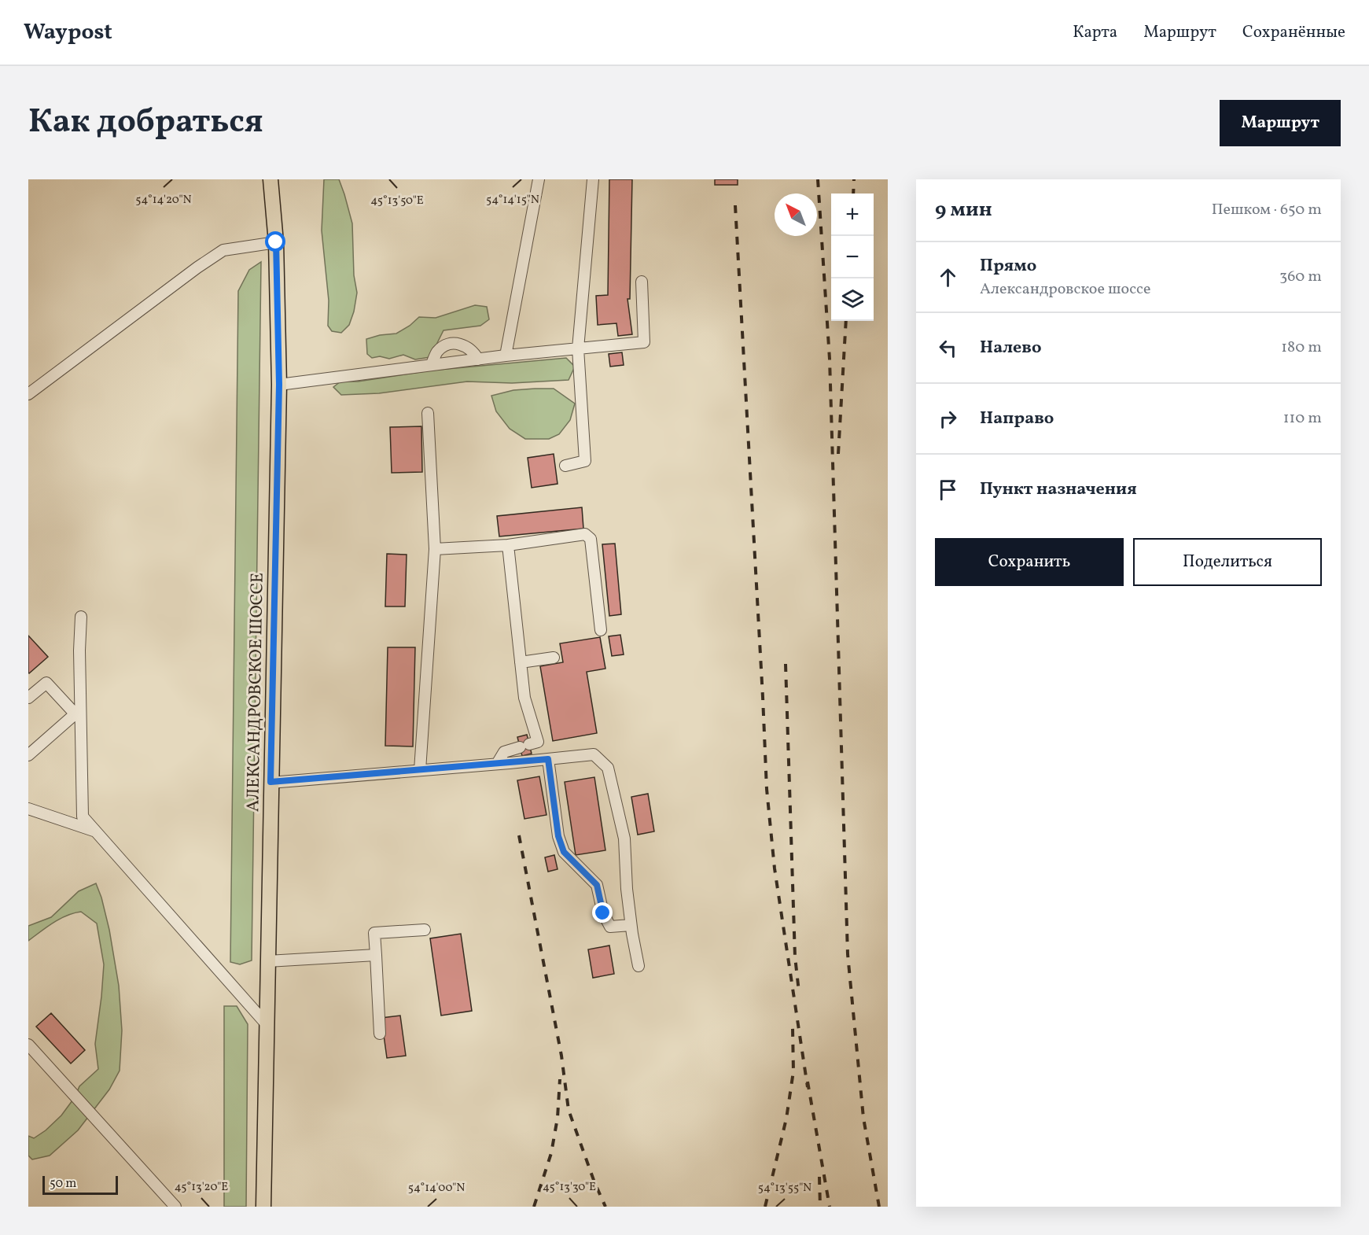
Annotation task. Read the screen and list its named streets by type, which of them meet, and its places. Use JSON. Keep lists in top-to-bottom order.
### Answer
{
  "streets": {
    "main road": ["АЛЕКСАНДРОВСКОЕ ШОССЕ"]
  },
  "scale_bar": "50 m",
  "north": "top left",
  "page": {
    "header": "Waypost",
    "nav": ["Карта", "Маршрут", "Сохранённые"],
    "title": "Как добраться",
    "buttons": [
      "Маршрут",
      ["Сохранить", "Поделиться"]
    ],
    "heading": ["9 мин", "Пешком · 650 m"],
    "map_buttons": ["+", "−"],
    "list": [
      ["Прямо", "Александровское шоссе", "360 m"],
      ["Налево", "180 m"],
      ["Направо", "110 m"],
      "Пункт назначения"
    ],
    "scale": "50 m"
  },
  "coordinates": [
    "54°14'20\"N",
    "54°14'15\"N",
    "45°13'50\"E",
    "45°13'20\"E",
    "45°13'30\"E",
    "54°14'00\"N",
    "54°13'55\"N"
  ]
}
